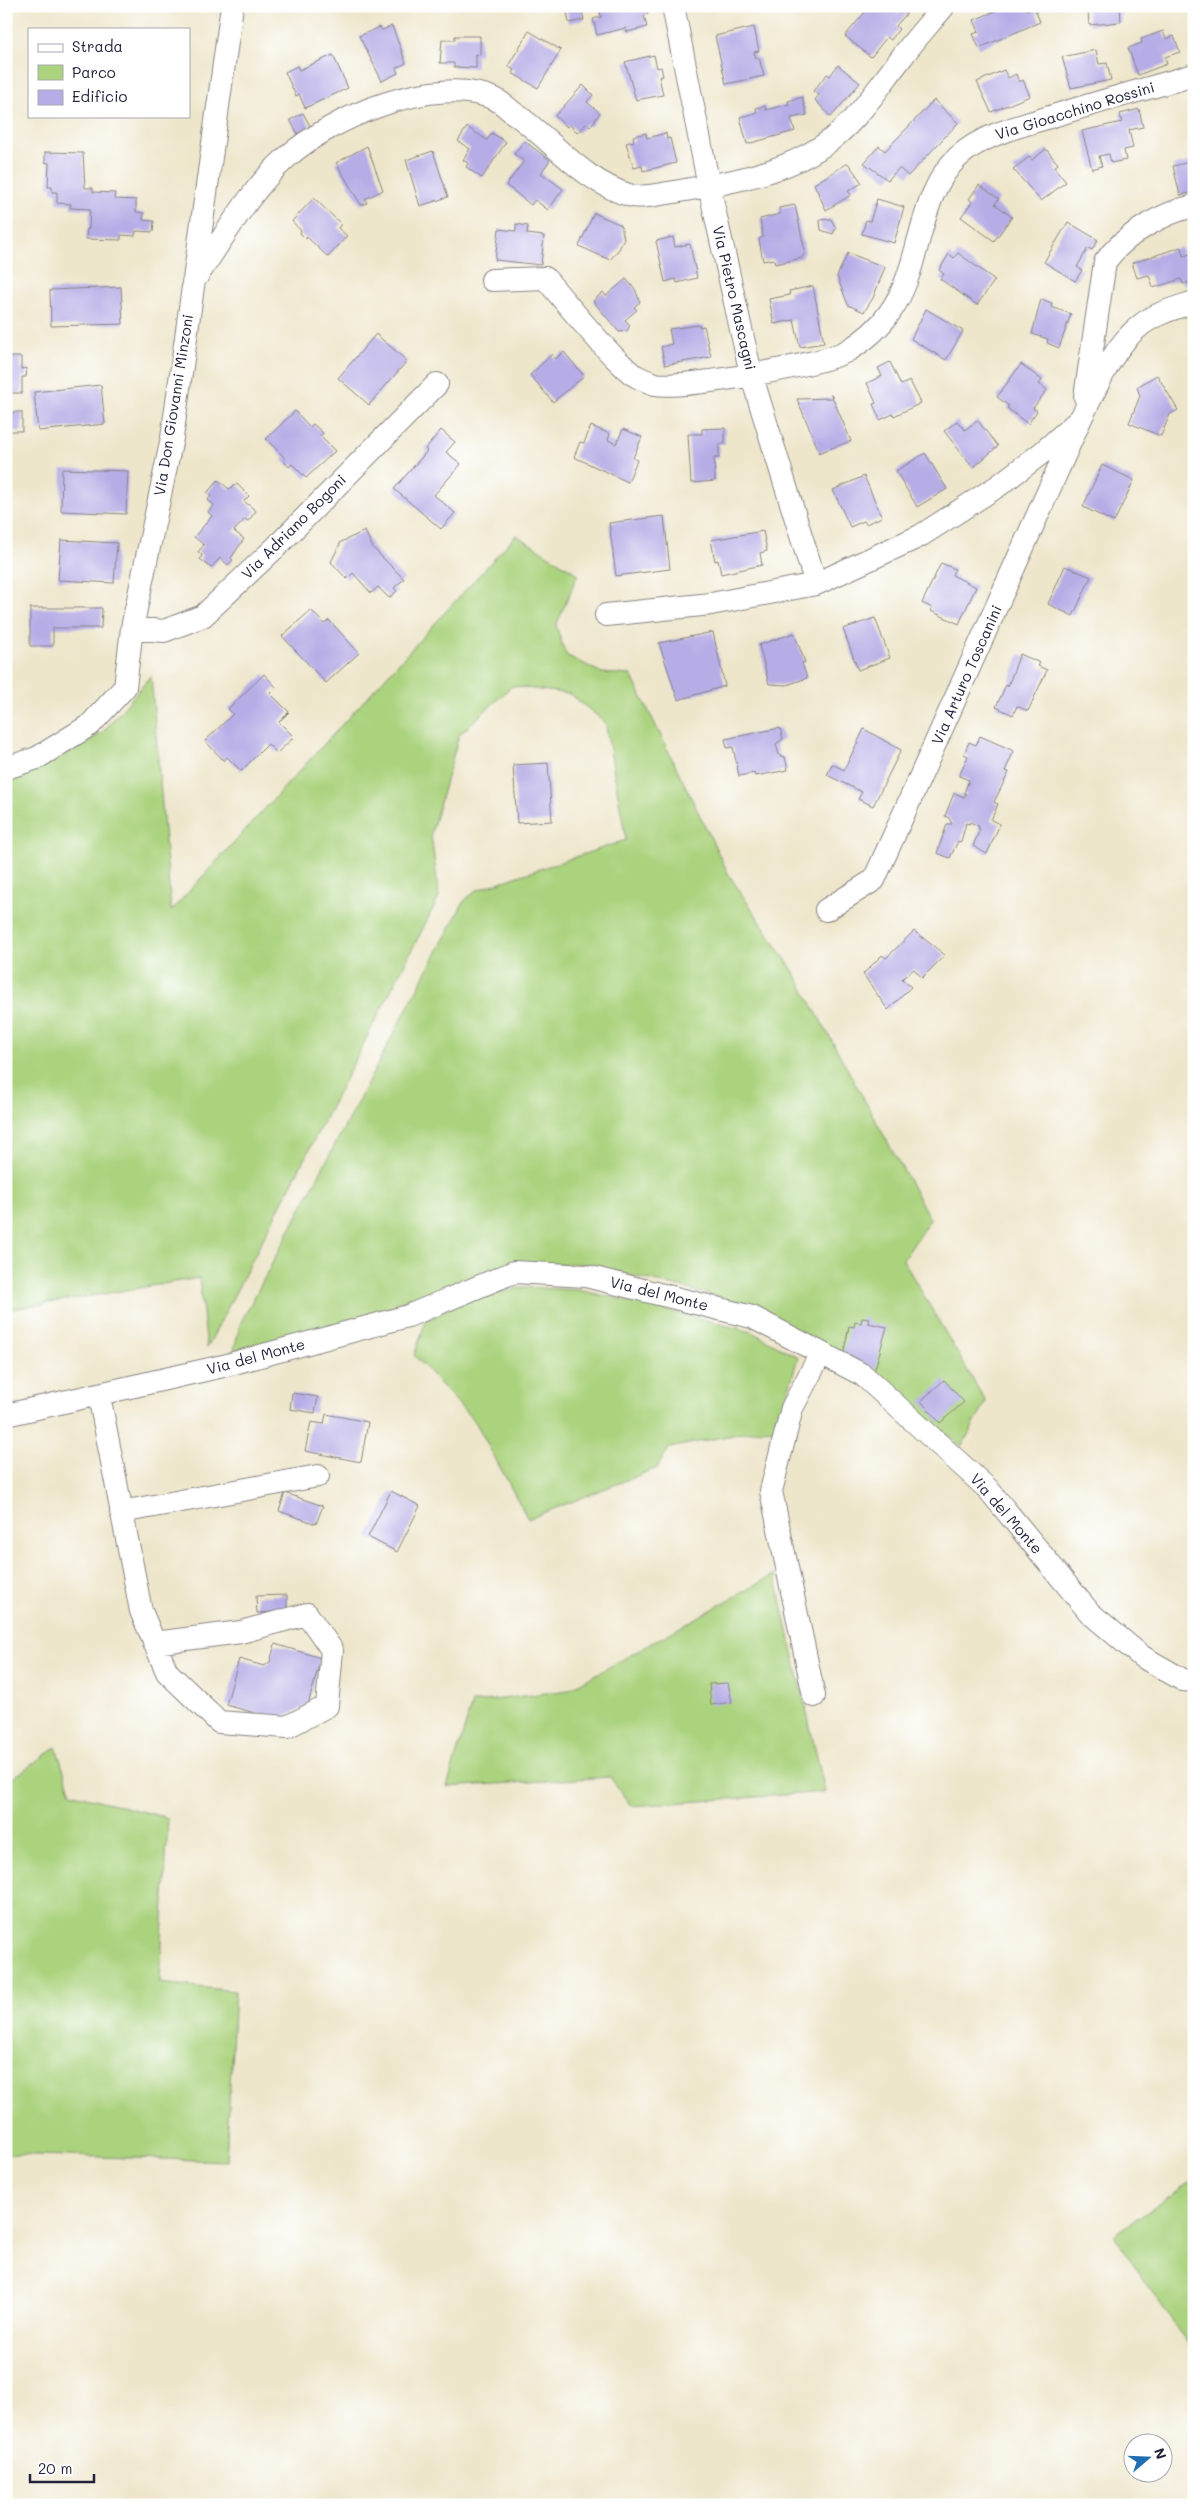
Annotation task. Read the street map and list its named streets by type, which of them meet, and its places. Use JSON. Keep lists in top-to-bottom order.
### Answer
{
  "streets": {
    "street": [
      "Via Gioacchino Rossini",
      "Via Pietro Mascagni",
      "Via Don Giovanni Minzoni",
      "Via Adriano Bogoni",
      "Via Arturo Toscanini",
      "Via del Monte"
    ]
  },
  "crossings": [
    ["Via Gioacchino Rossini", "Via Pietro Mascagni"],
    ["Via Don Giovanni Minzoni", "Via Adriano Bogoni"]
  ],
  "legend": ["Strada", "Parco", "Edificio"],
  "scale_bar": "20 m",
  "north": "right"
}
